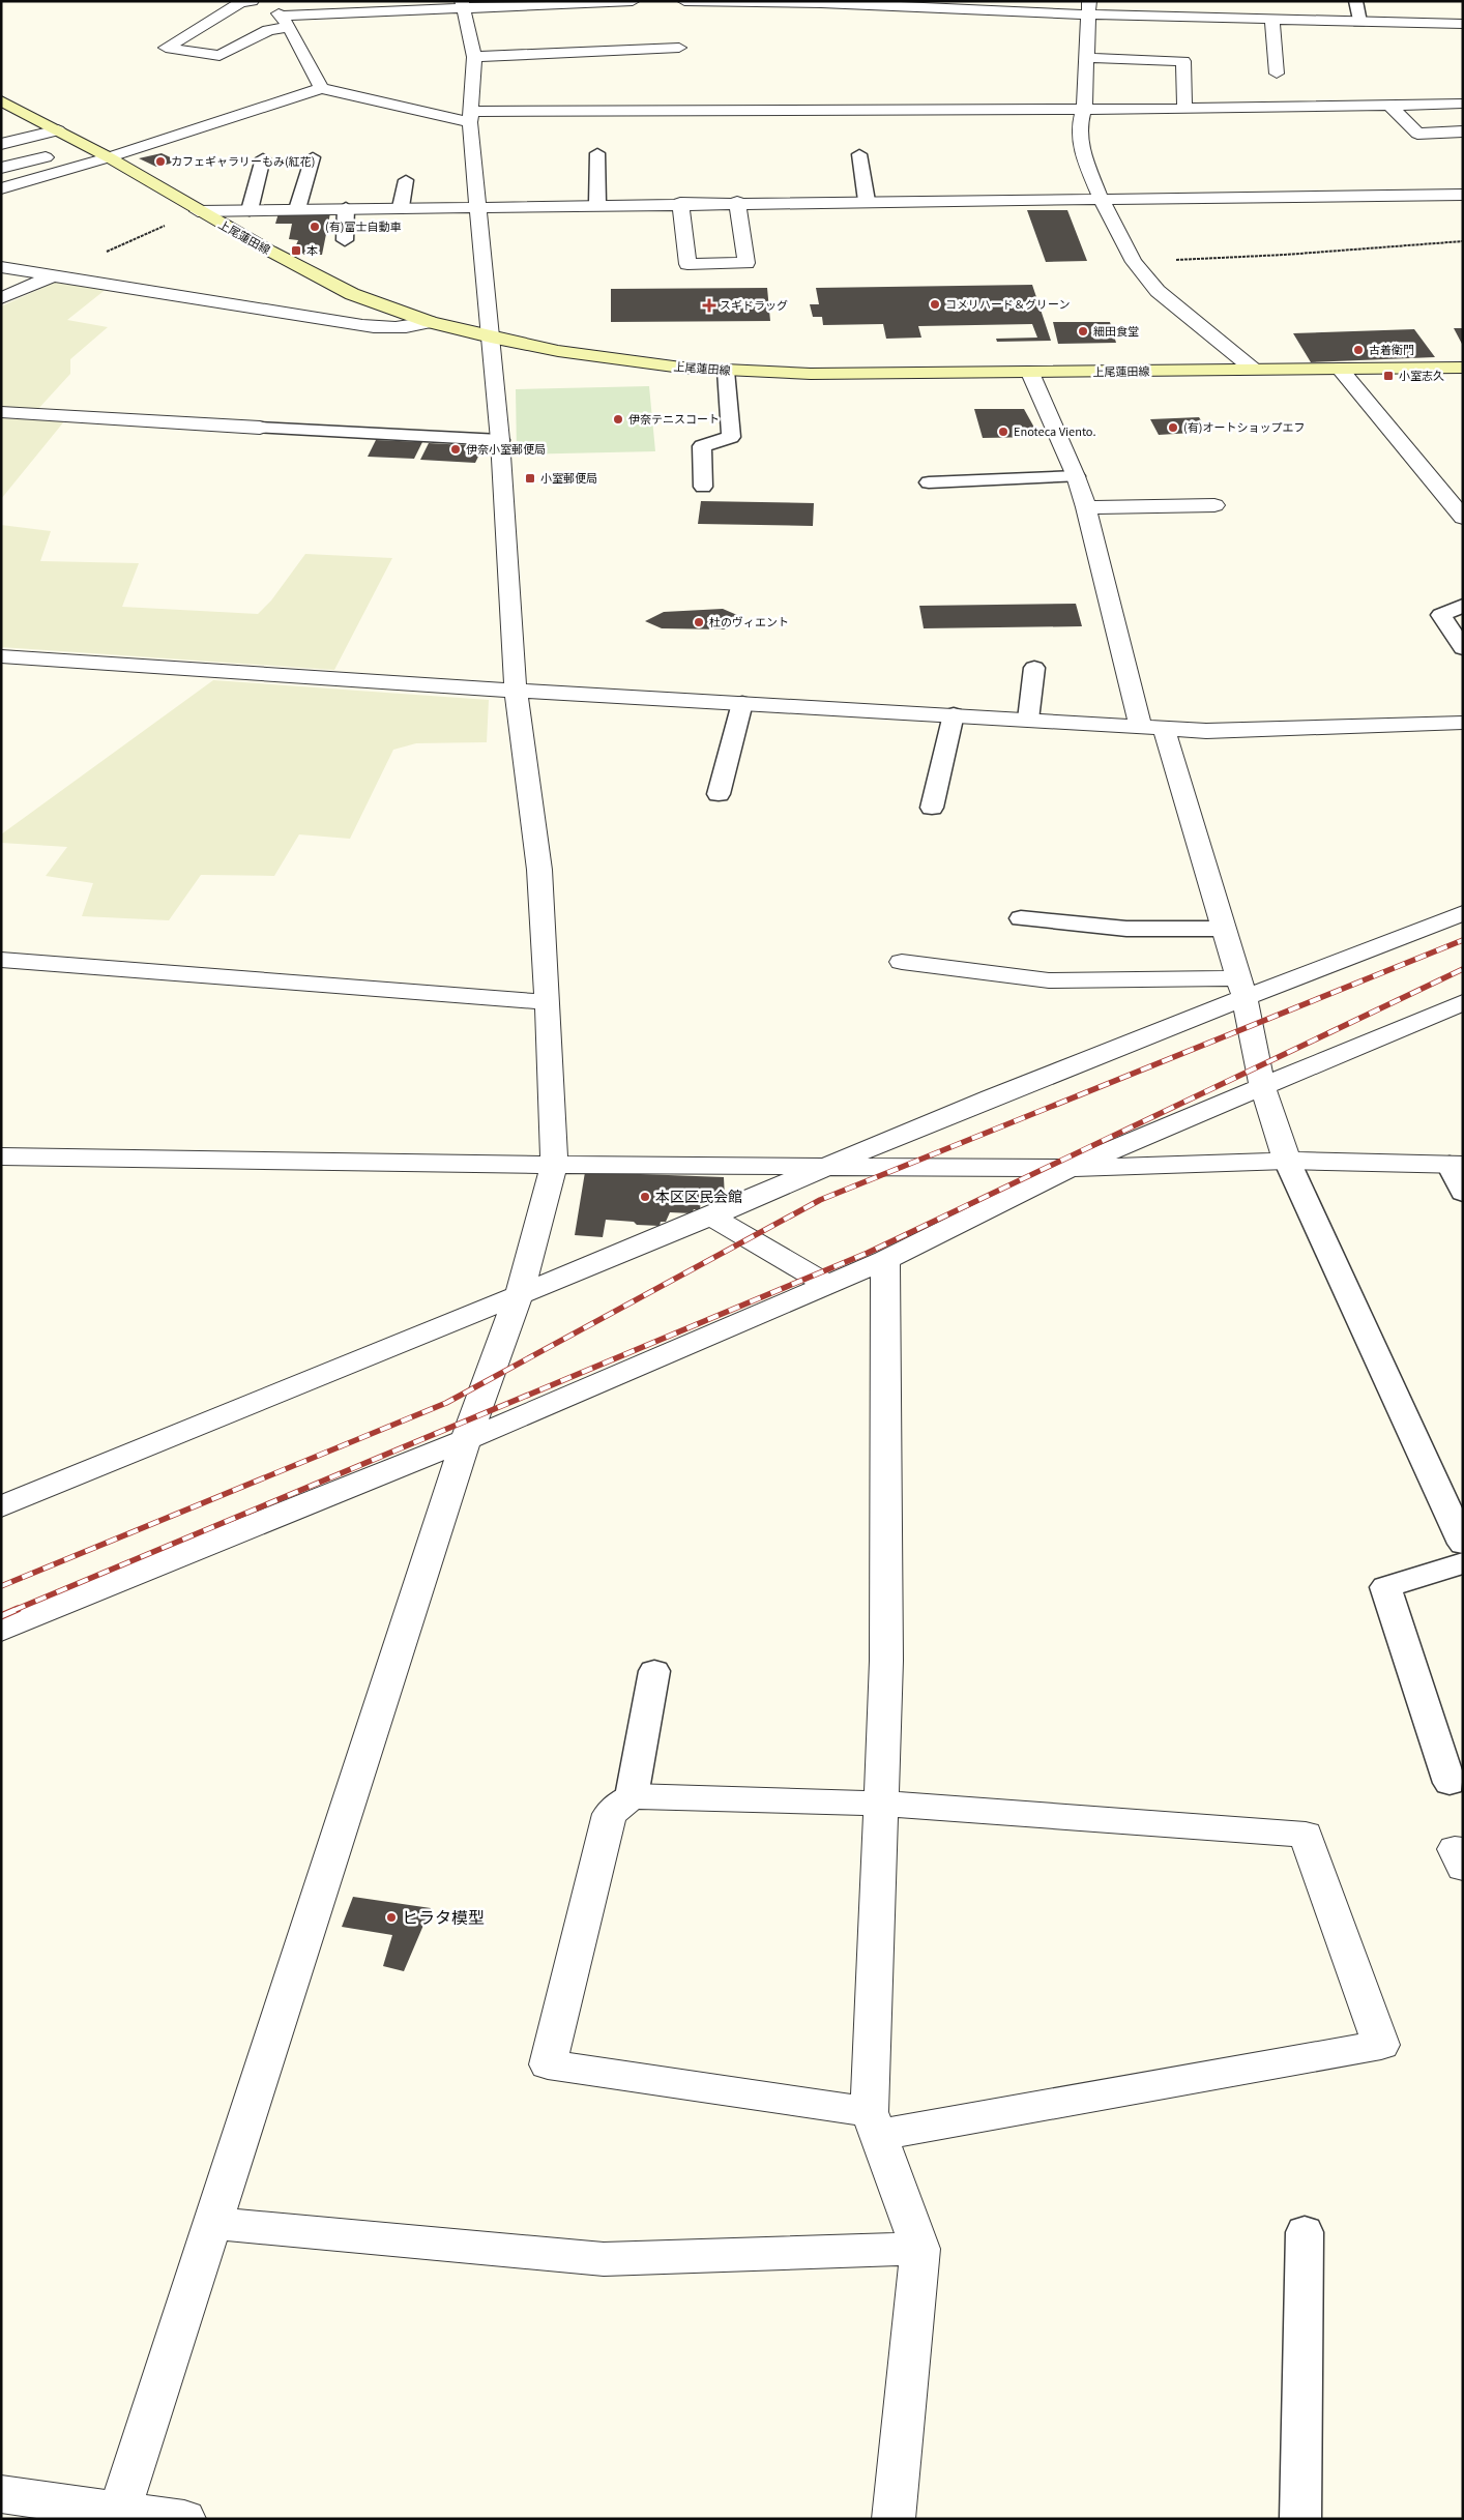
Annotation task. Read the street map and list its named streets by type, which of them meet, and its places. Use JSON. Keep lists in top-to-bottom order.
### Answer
{
  "streets": {
    "main road": ["上尾蓮田線"]
  },
  "places": {
    "other": [
      "カフェギャラリーもみ(紅花)",
      "(有)富士自動車",
      "コメリハード＆グリーン",
      "細田食堂",
      "古着衛門",
      "伊奈テニスコート",
      "(有)オートショップエフ",
      "Enoteca Viento.",
      "伊奈小室郵便局",
      "杜のヴィエント",
      "本区区民会館",
      "ヒラタ模型"
    ],
    "transit": ["本", "小室志久", "小室郵便局"],
    "health": ["スギドラッグ"]
  }
}
